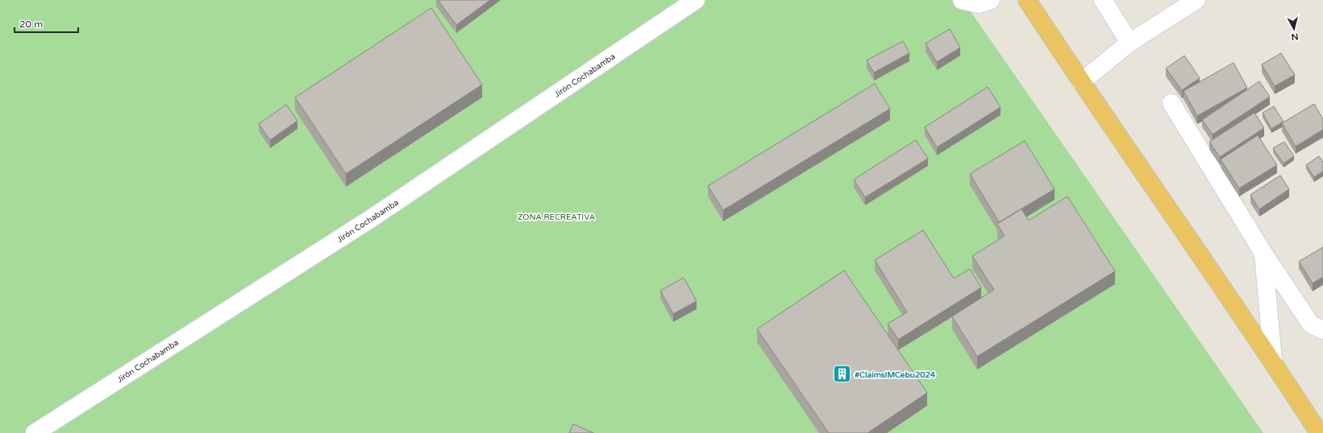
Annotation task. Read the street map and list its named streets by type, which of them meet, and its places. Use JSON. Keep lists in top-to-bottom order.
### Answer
{
  "streets": {
    "street": ["Jirón Cochabamba"]
  },
  "parks": ["ZONA RECREATIVA"],
  "places": {
    "building": ["#ClaimsIMCebu2024"]
  },
  "scale_bar": "20 m",
  "north": "bottom"
}
